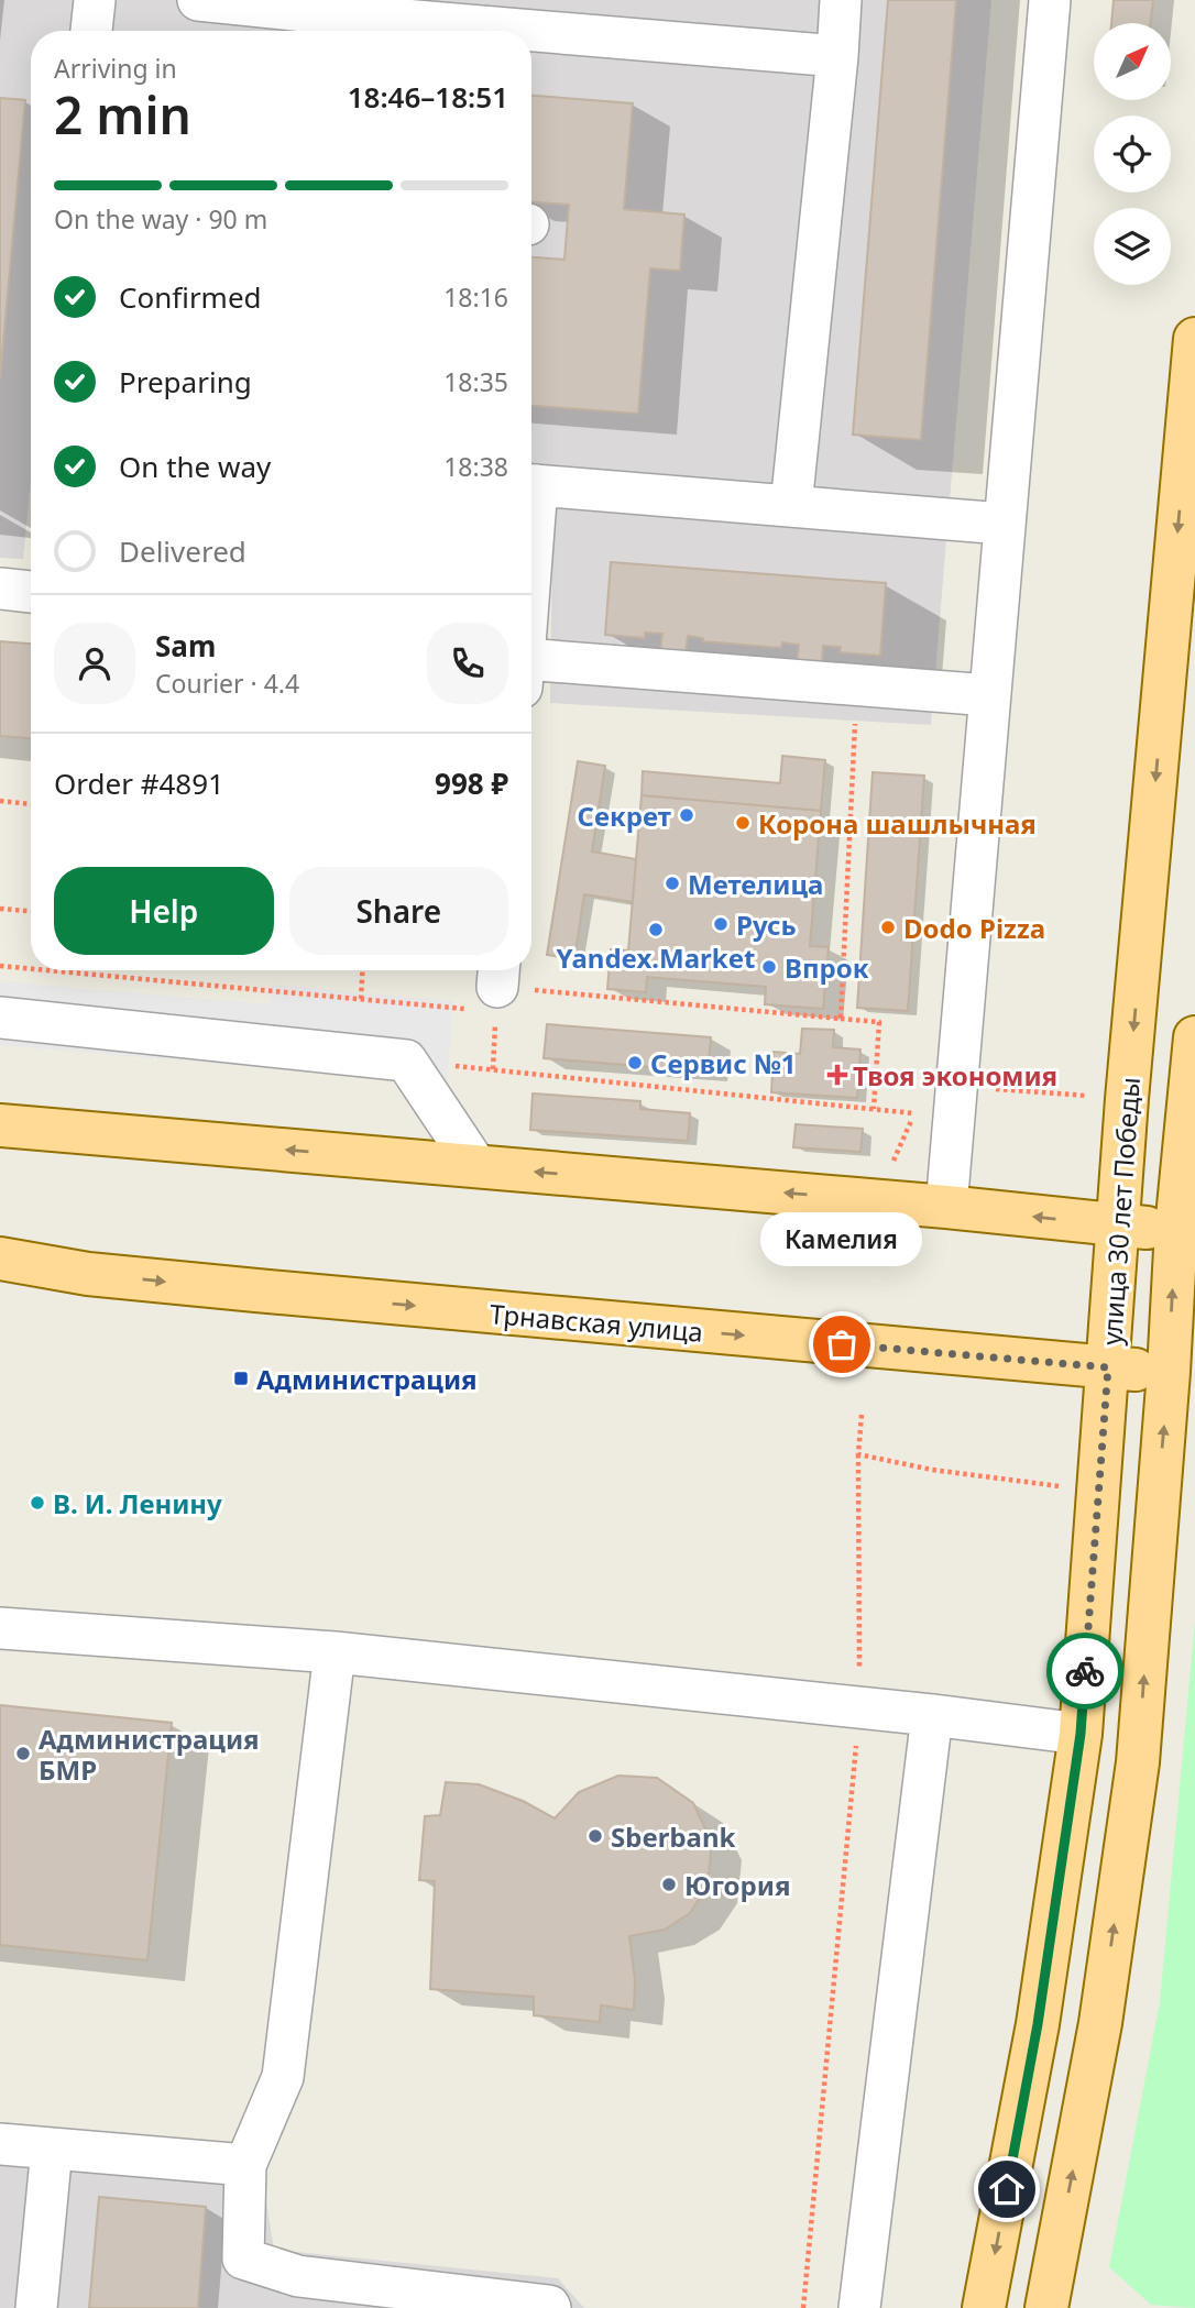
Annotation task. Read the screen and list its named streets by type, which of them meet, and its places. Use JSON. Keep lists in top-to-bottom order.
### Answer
{
  "streets": {
    "main road": ["улица 30 лет Победы", "Трнавская улица"]
  },
  "crossings": [
    ["улица 30 лет Победы", "Трнавская улица"]
  ],
  "places": {
    "other": [
      "Секрет",
      "Корона шашлычная",
      "Метелица",
      "Русь",
      "Dodo Pizza",
      "Yandex.Market",
      "Впрок",
      "Сервис №1",
      "Камелия",
      "В. И. Ленину",
      "Администрация БМР",
      "Sberbank",
      "Югория"
    ],
    "health": ["Твоя экономия"],
    "transit": ["Администрация"]
  },
  "north": "top right",
  "page": {
    "heading": ["2 min", "Arriving in", "18:46–18:51"],
    "panel": [
      "Sam",
      "Courier · 4.4",
      "Order #4891",
      "998 ₽"
    ],
    "bar": "On the way · 90 m",
    "list": [
      ["Confirmed", "18:16"],
      ["Preparing", "18:35"],
      ["On the way", "18:38"],
      "Delivered"
    ],
    "buttons": ["Help", "Share"],
    "bubble": "Камелия"
  }
}
